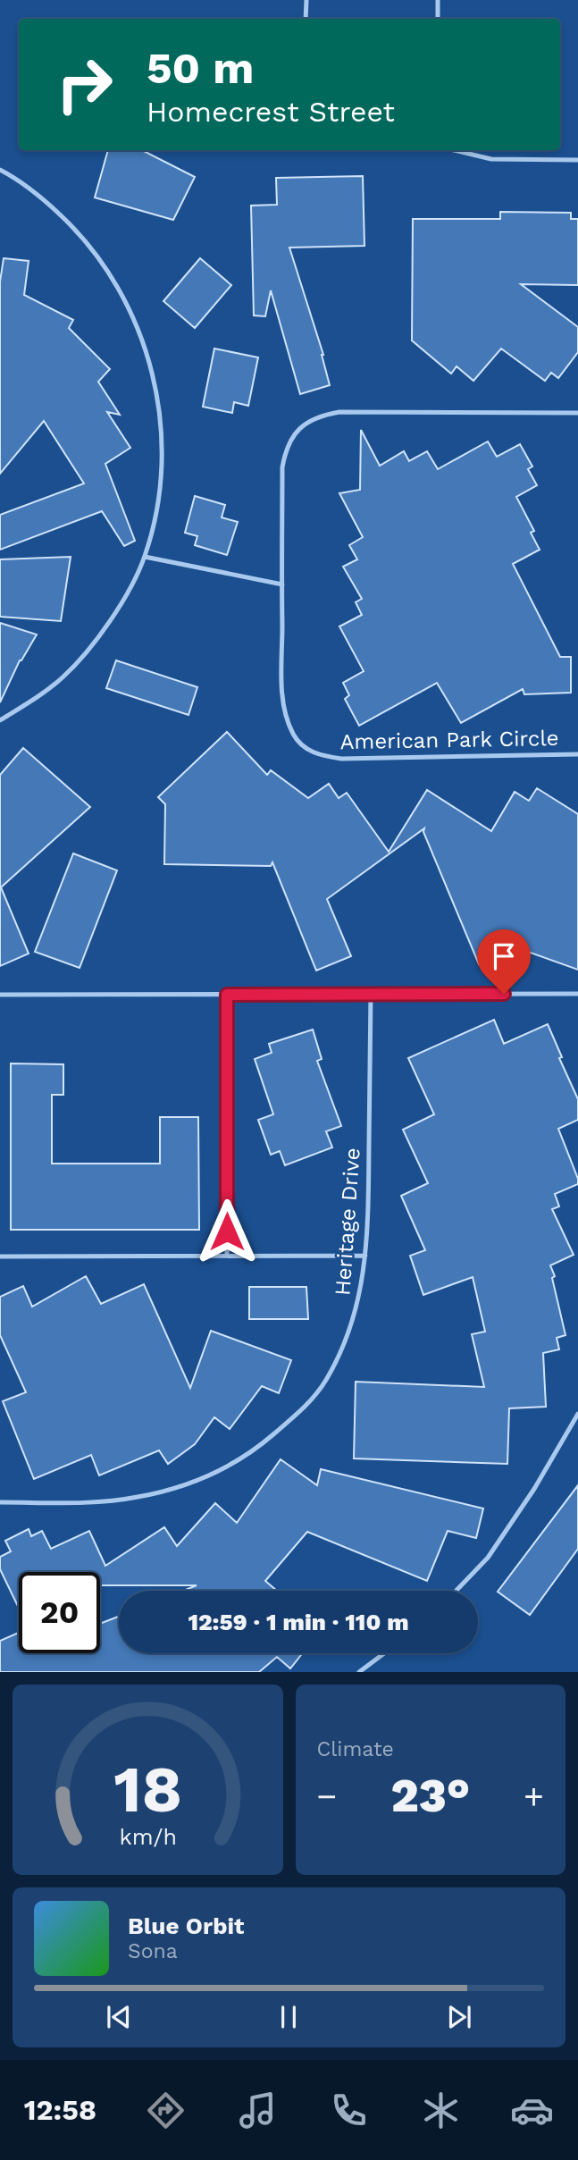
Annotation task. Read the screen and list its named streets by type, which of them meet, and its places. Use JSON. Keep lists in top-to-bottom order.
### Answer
{
  "streets": {
    "lane": ["American Park Circle", "Heritage Drive"]
  },
  "page": {
    "turn": ["50 m", "Homecrest Street"],
    "limit": "20",
    "trip": "12:59 · 1 min · 110 m",
    "tile": "Climate",
    "heat": ["−", "23°", "+"],
    "song": ["Blue Orbit", "Sona"],
    "tabs": "12:58",
    "gauge": ["18", "km/h"]
  }
}
